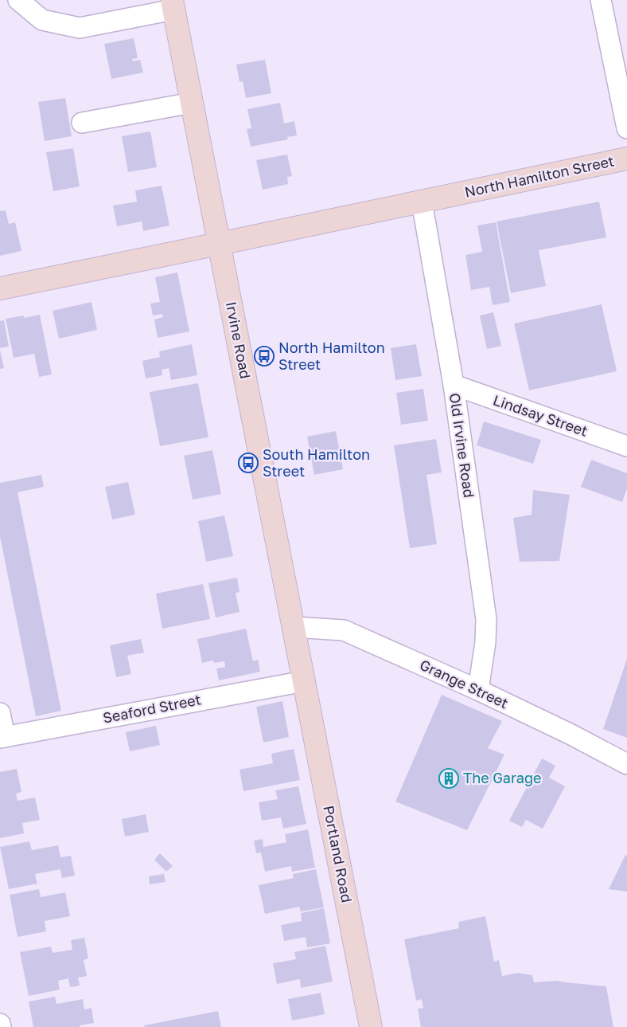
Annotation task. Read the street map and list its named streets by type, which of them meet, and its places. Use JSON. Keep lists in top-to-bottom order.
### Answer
{
  "streets": {
    "main road": ["North Hamilton Street", "Irvine Road", "Portland Road"],
    "street": [
      "Lindsay Street",
      "Old Irvine Road",
      "Grange Street",
      "Seaford Street"
    ]
  },
  "crossings": [
    ["North Hamilton Street", "Irvine Road"],
    ["North Hamilton Street", "Old Irvine Road"],
    ["Irvine Road", "Grange Street"],
    ["Irvine Road", "Seaford Street"],
    ["Irvine Road", "Portland Road"],
    ["Lindsay Street", "Old Irvine Road"],
    ["Old Irvine Road", "Grange Street"],
    ["Seaford Street", "Portland Road"]
  ],
  "places": {
    "bus stop": ["North Hamilton Street", "South Hamilton Street"],
    "building": ["The Garage"]
  }
}
